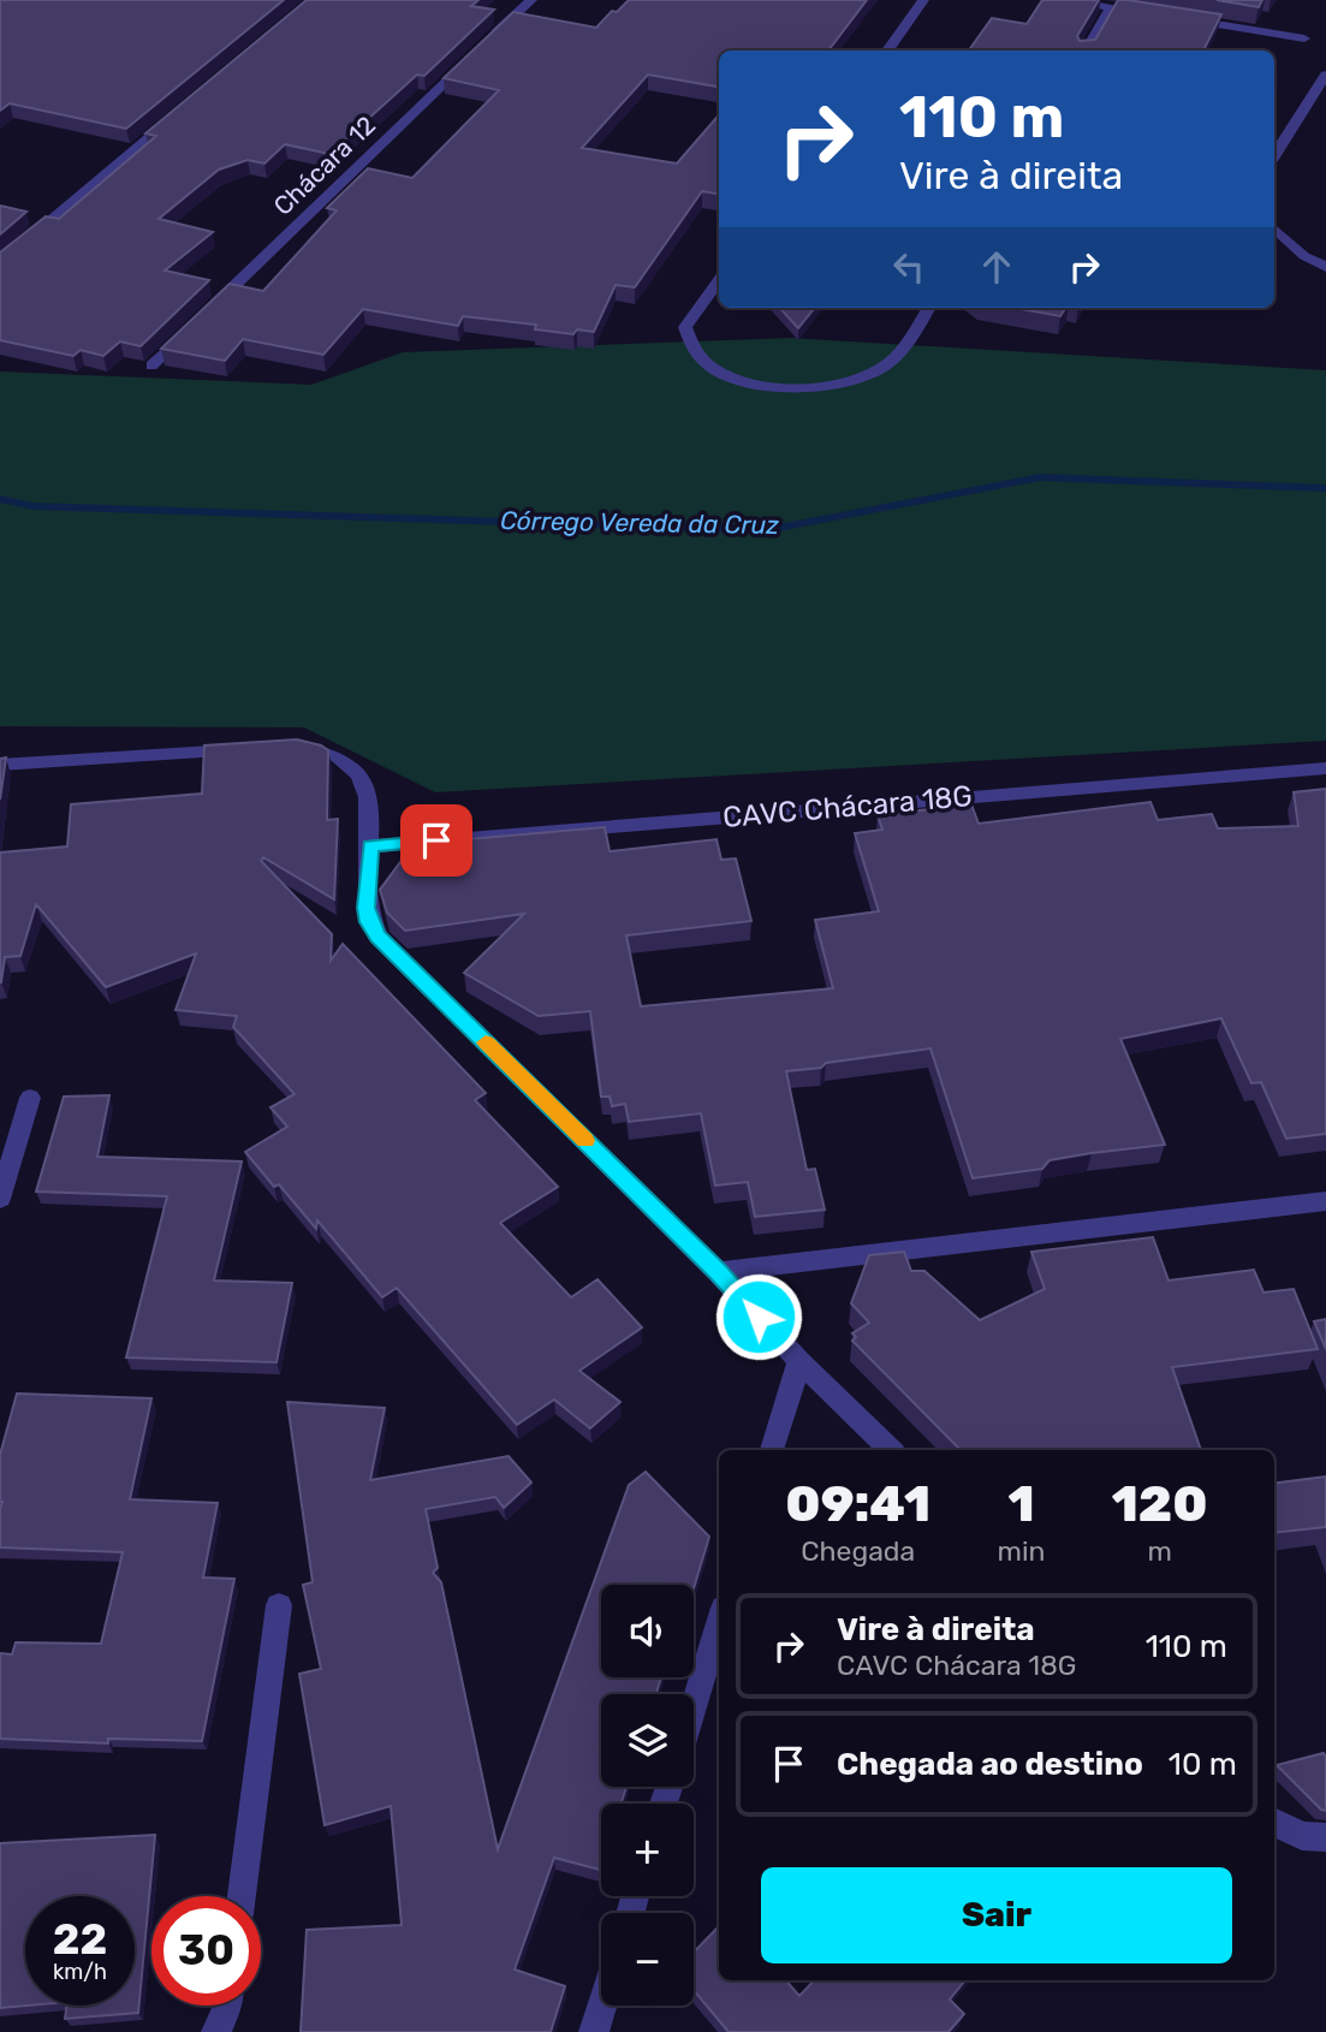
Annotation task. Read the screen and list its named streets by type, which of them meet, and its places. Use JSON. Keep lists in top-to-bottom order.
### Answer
{
  "streets": {
    "street": ["Chácara 12", "CAVC Chácara 18G"]
  },
  "water": ["Córrego Vereda da Cruz"],
  "page": {
    "turn": ["110 m", "Vire à direita"],
    "eta": [
      "09:41",
      "Chegada",
      "1",
      "min",
      "120",
      "m"
    ],
    "map_buttons": ["+", "−"],
    "list": [
      {
        "name": "Vire à direita",
        "note": "CAVC Chácara 18G",
        "value": "110 m"
      },
      {
        "name": "Chegada ao destino",
        "value": "10 m"
      }
    ],
    "buttons": "Sair",
    "speed": "22 km/h",
    "limit": "30"
  }
}
